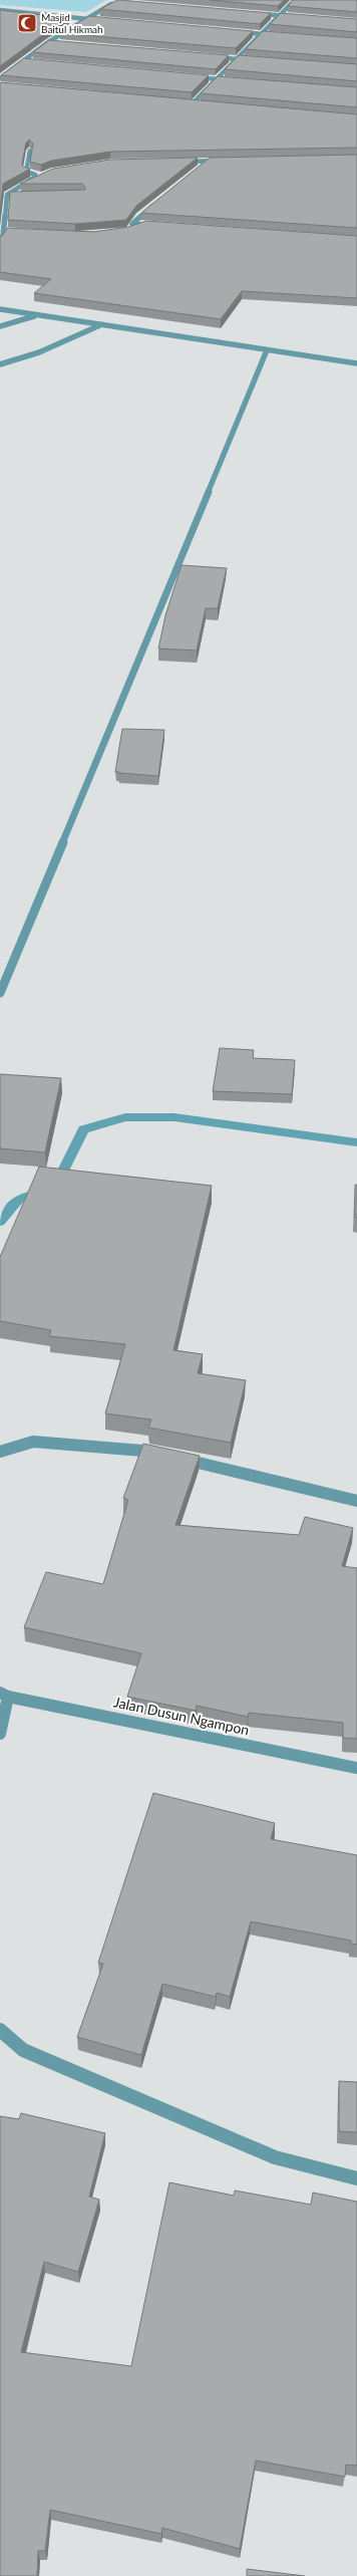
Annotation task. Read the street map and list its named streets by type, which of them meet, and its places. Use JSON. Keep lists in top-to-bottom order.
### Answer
{
  "streets": {
    "street": ["Jalan Dusun Ngampon"]
  },
  "places": {
    "mosque": ["Masjid Baitul Hikmah"]
  }
}
